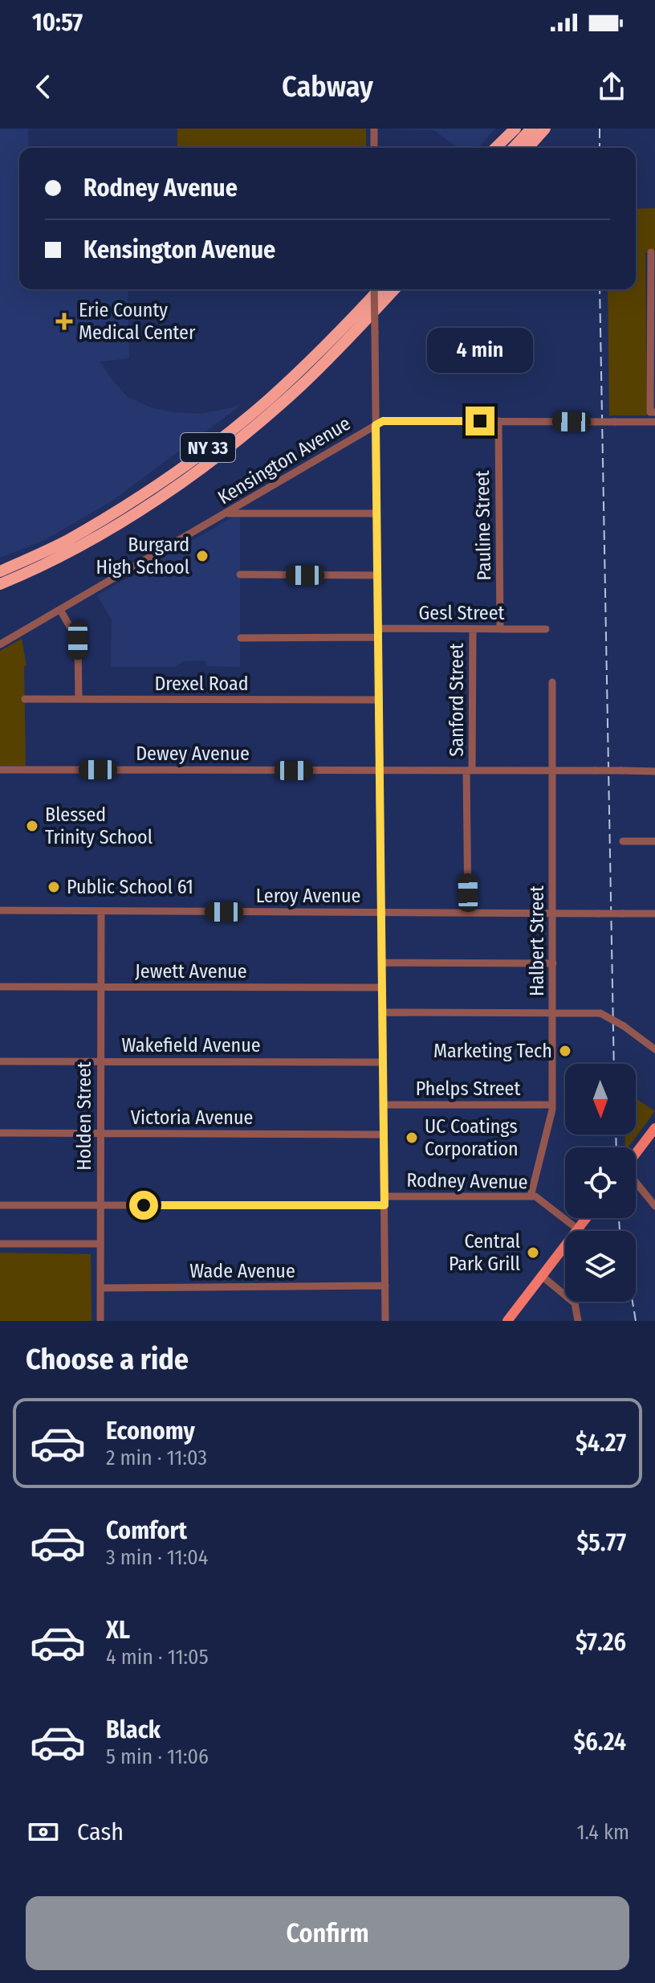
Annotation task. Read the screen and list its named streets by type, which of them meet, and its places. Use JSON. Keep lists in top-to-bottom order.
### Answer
{
  "streets": {
    "highway": ["NY 33"],
    "street": [
      "Kensington Avenue",
      "Pauline Street",
      "Gesl Street",
      "Drexel Road",
      "Sanford Street",
      "Dewey Avenue",
      "Leroy Avenue",
      "Halbert Street",
      "Jewett Avenue",
      "Wakefield Avenue",
      "Phelps Street",
      "Holden Street",
      "Victoria Avenue",
      "Rodney Avenue",
      "Wade Avenue"
    ]
  },
  "crossings": [
    ["Kensington Avenue", "Pauline Street"],
    ["Pauline Street", "Gesl Street"],
    ["Gesl Street", "Sanford Street"],
    ["Sanford Street", "Dewey Avenue"],
    ["Sanford Street", "Leroy Avenue"],
    ["Dewey Avenue", "Halbert Street"],
    ["Leroy Avenue", "Halbert Street"],
    ["Leroy Avenue", "Holden Street"],
    ["Halbert Street", "Phelps Street"],
    ["Halbert Street", "Rodney Avenue"],
    ["Jewett Avenue", "Holden Street"],
    ["Wakefield Avenue", "Holden Street"],
    ["Holden Street", "Victoria Avenue"],
    ["Holden Street", "Rodney Avenue"],
    ["Holden Street", "Wade Avenue"]
  ],
  "places": {
    "health": ["Erie County Medical Center"],
    "other": [
      "Burgard High School",
      "Blessed Trinity School",
      "Public School 61",
      "Marketing Tech",
      "UC Coatings Corporation",
      "Central Park Grill"
    ]
  },
  "north": "bottom",
  "page": {
    "status": "10:57",
    "header": "Cabway",
    "banner": ["Rodney Avenue", "Kensington Avenue"],
    "bubble": "4 min",
    "heading": "Choose a ride",
    "list": [
      {
        "name": "Economy",
        "note": "2 min · 11:03",
        "value": "$4.27"
      },
      {
        "name": "Comfort",
        "note": "3 min · 11:04",
        "value": "$5.77"
      },
      {
        "name": "XL",
        "note": "4 min · 11:05",
        "value": "$7.26"
      },
      {
        "name": "Black",
        "note": "5 min · 11:06",
        "value": "$6.24"
      }
    ],
    "pay": ["Cash", "1.4 km"],
    "buttons": "Confirm"
  }
}
